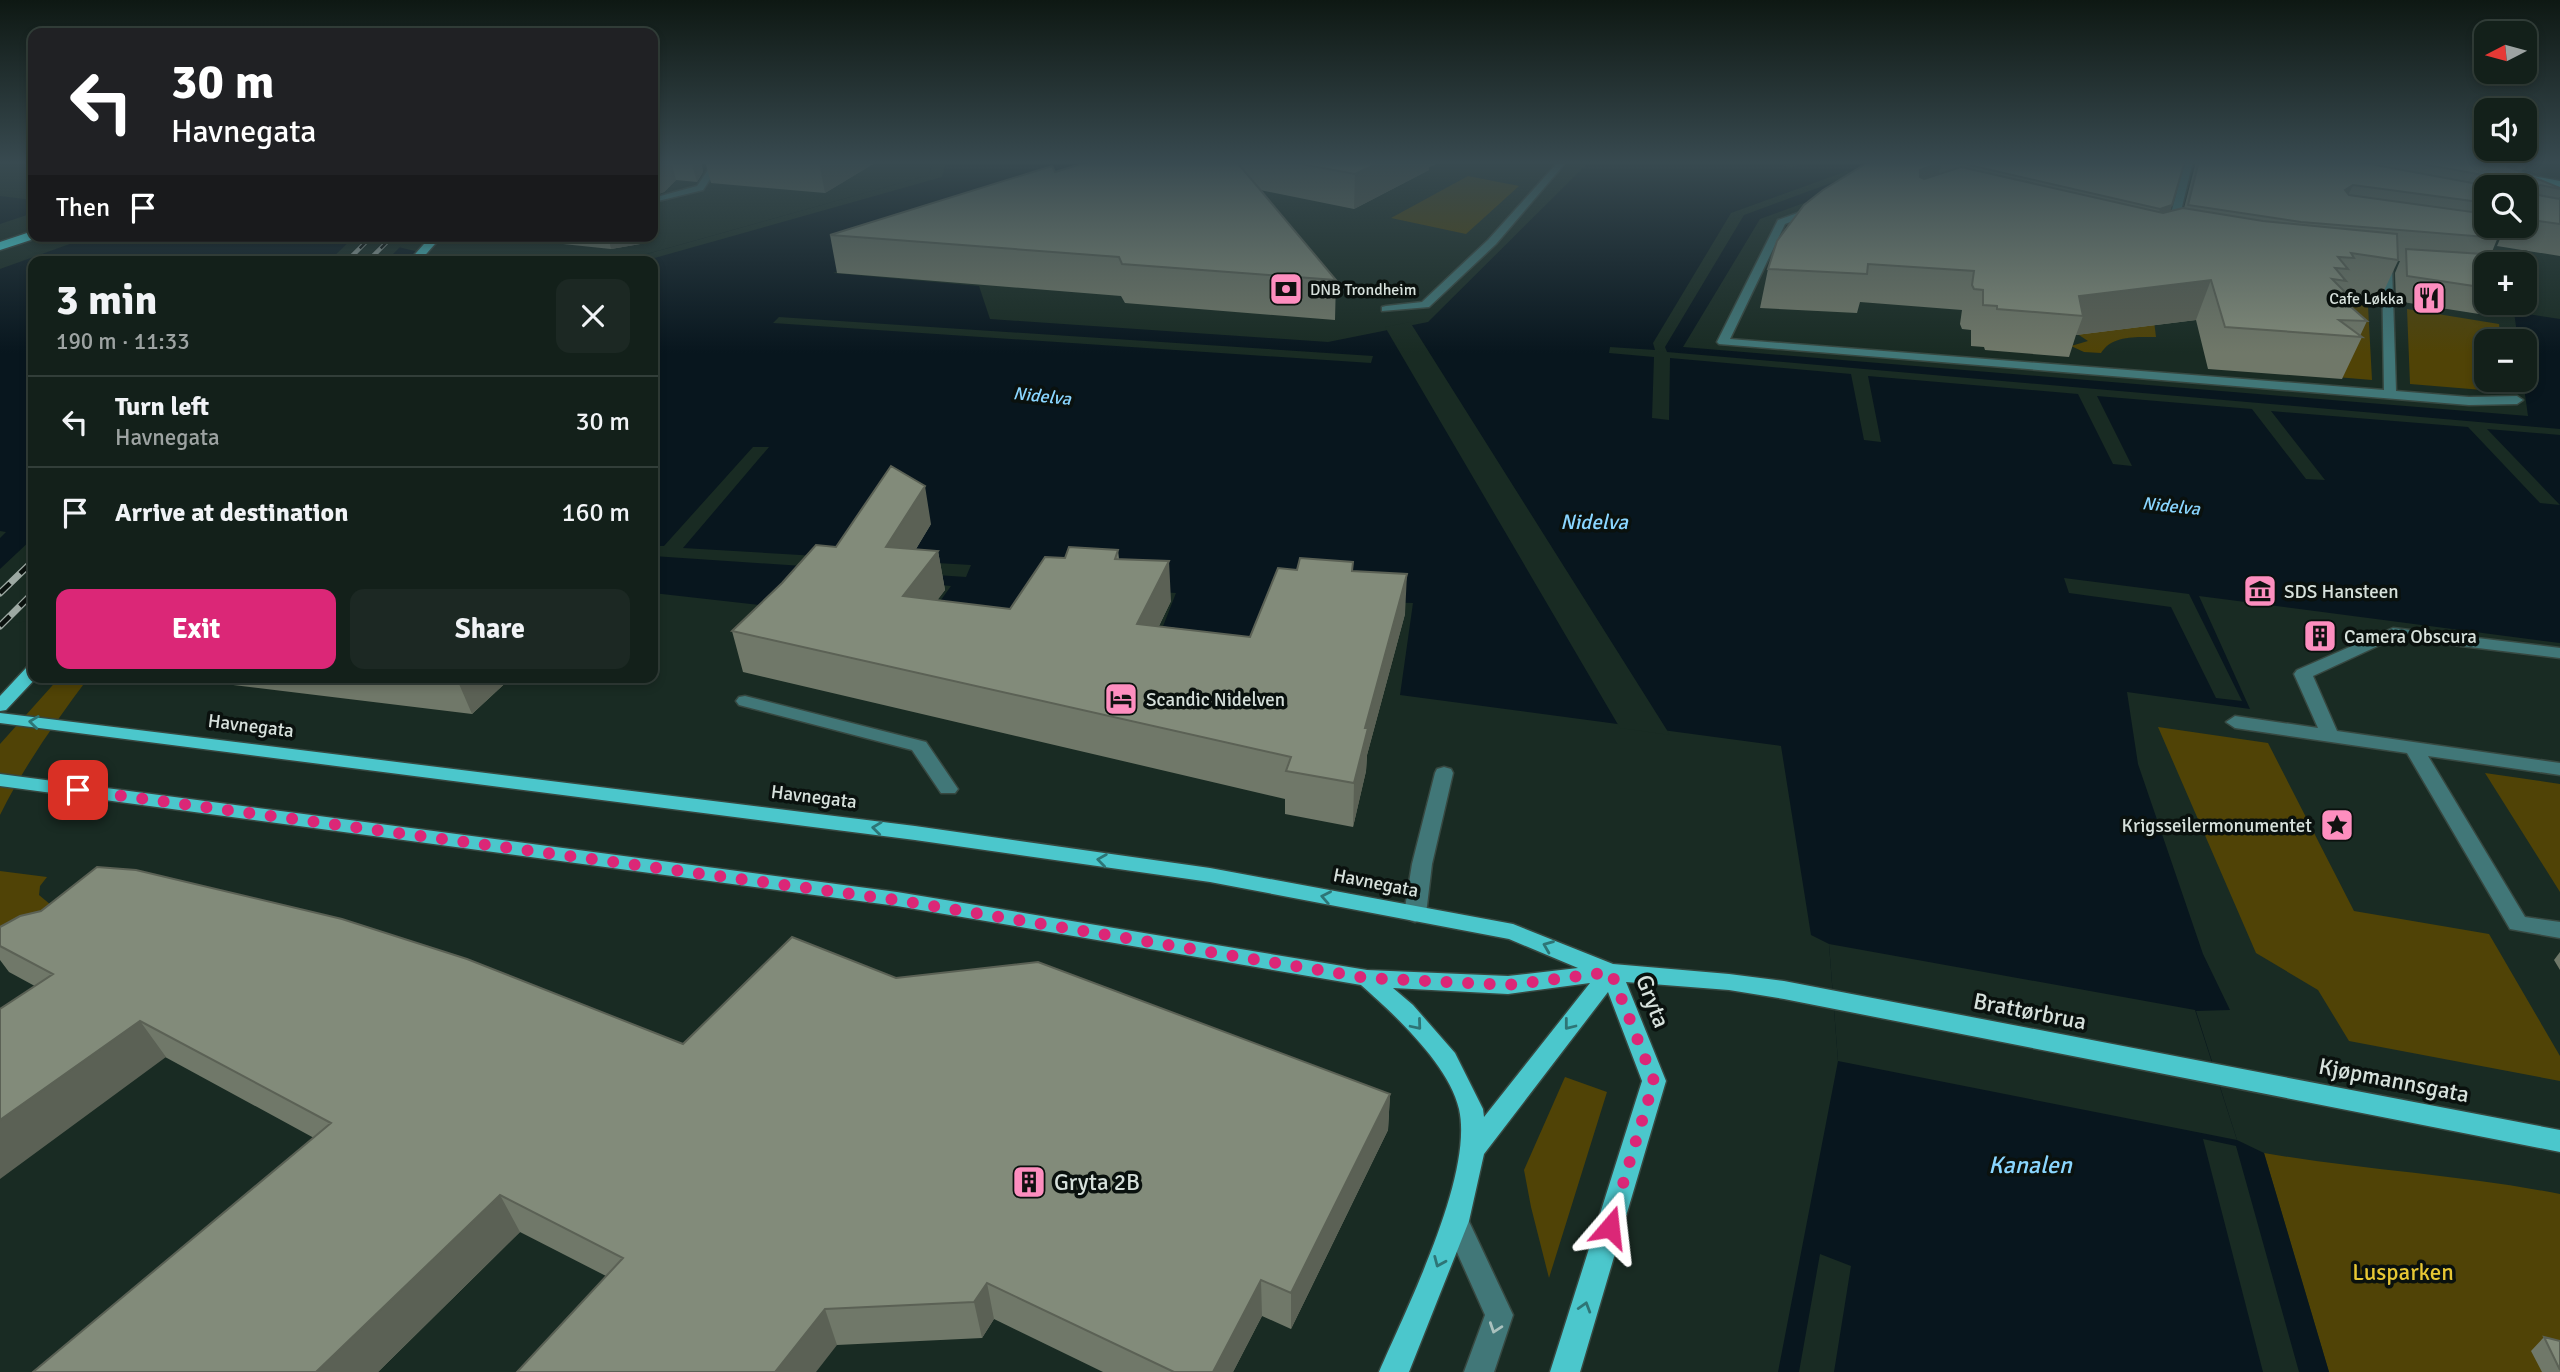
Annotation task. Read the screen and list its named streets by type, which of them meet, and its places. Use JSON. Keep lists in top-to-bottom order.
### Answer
{
  "streets": {
    "main road": [
      "Havnegata",
      "Gryta",
      "Brattørbrua",
      "Kjøpmannsgata"
    ]
  },
  "crossings": [
    ["Havnegata", "Gryta"],
    ["Havnegata", "Brattørbrua"],
    ["Brattørbrua", "Kjøpmannsgata"]
  ],
  "water": ["Nidelva", "Kanalen"],
  "parks": ["Lusparken"],
  "places": {
    "bank": ["DNB Trondheim"],
    "restaurant": ["Cafe Løkka"],
    "museum": ["SDS Hansteen"],
    "building": ["Camera Obscura", "Gryta 2B"],
    "hotel": ["Scandic Nidelven"],
    "place": ["Krigsseilermonumentet"]
  },
  "north": "left",
  "page": {
    "map_buttons": ["+", "−"],
    "turn": ["30 m", "Havnegata"],
    "then": "Then",
    "heading": ["3 min", "190 m · 11:33"],
    "list": [
      {
        "name": "Turn left",
        "note": "Havnegata",
        "value": "30 m"
      },
      {
        "name": "Arrive at destination",
        "value": "160 m"
      }
    ],
    "buttons": ["Exit", "Share"]
  }
}
